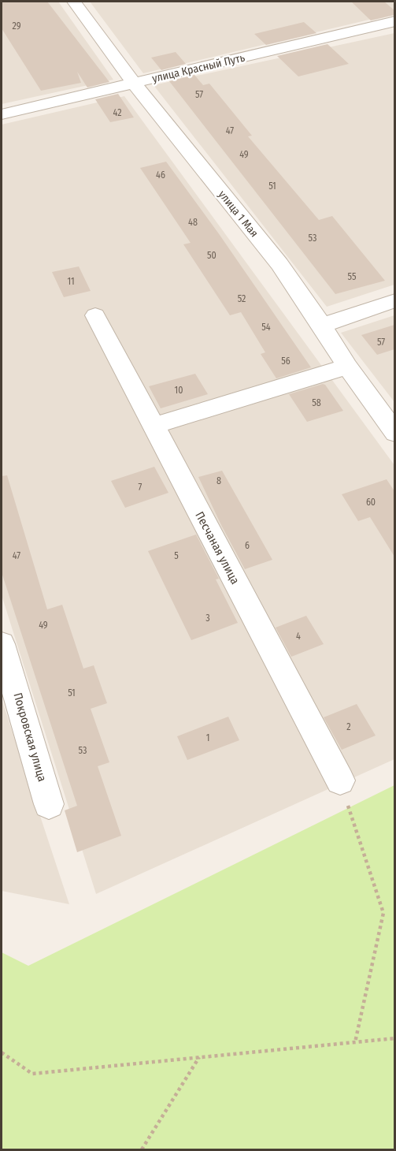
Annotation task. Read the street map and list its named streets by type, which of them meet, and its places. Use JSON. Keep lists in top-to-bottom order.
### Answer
{
  "streets": {
    "street": [
      "улица Красный Путь",
      "улица 1 Мая",
      "Песчаная улица",
      "Покровская улица"
    ]
  },
  "crossings": [
    ["улица Красный Путь", "улица 1 Мая"]
  ],
  "house_numbers": [
    "29",
    "57",
    "42",
    "47",
    "49",
    "46",
    "51",
    "48",
    "53",
    "50",
    "55",
    "11",
    "52",
    "54",
    "57",
    "56",
    "10",
    "58",
    "8",
    "7",
    "60",
    "6",
    "47",
    "5",
    "3",
    "49",
    "4",
    "51",
    "2",
    "1",
    "53"
  ]
}
